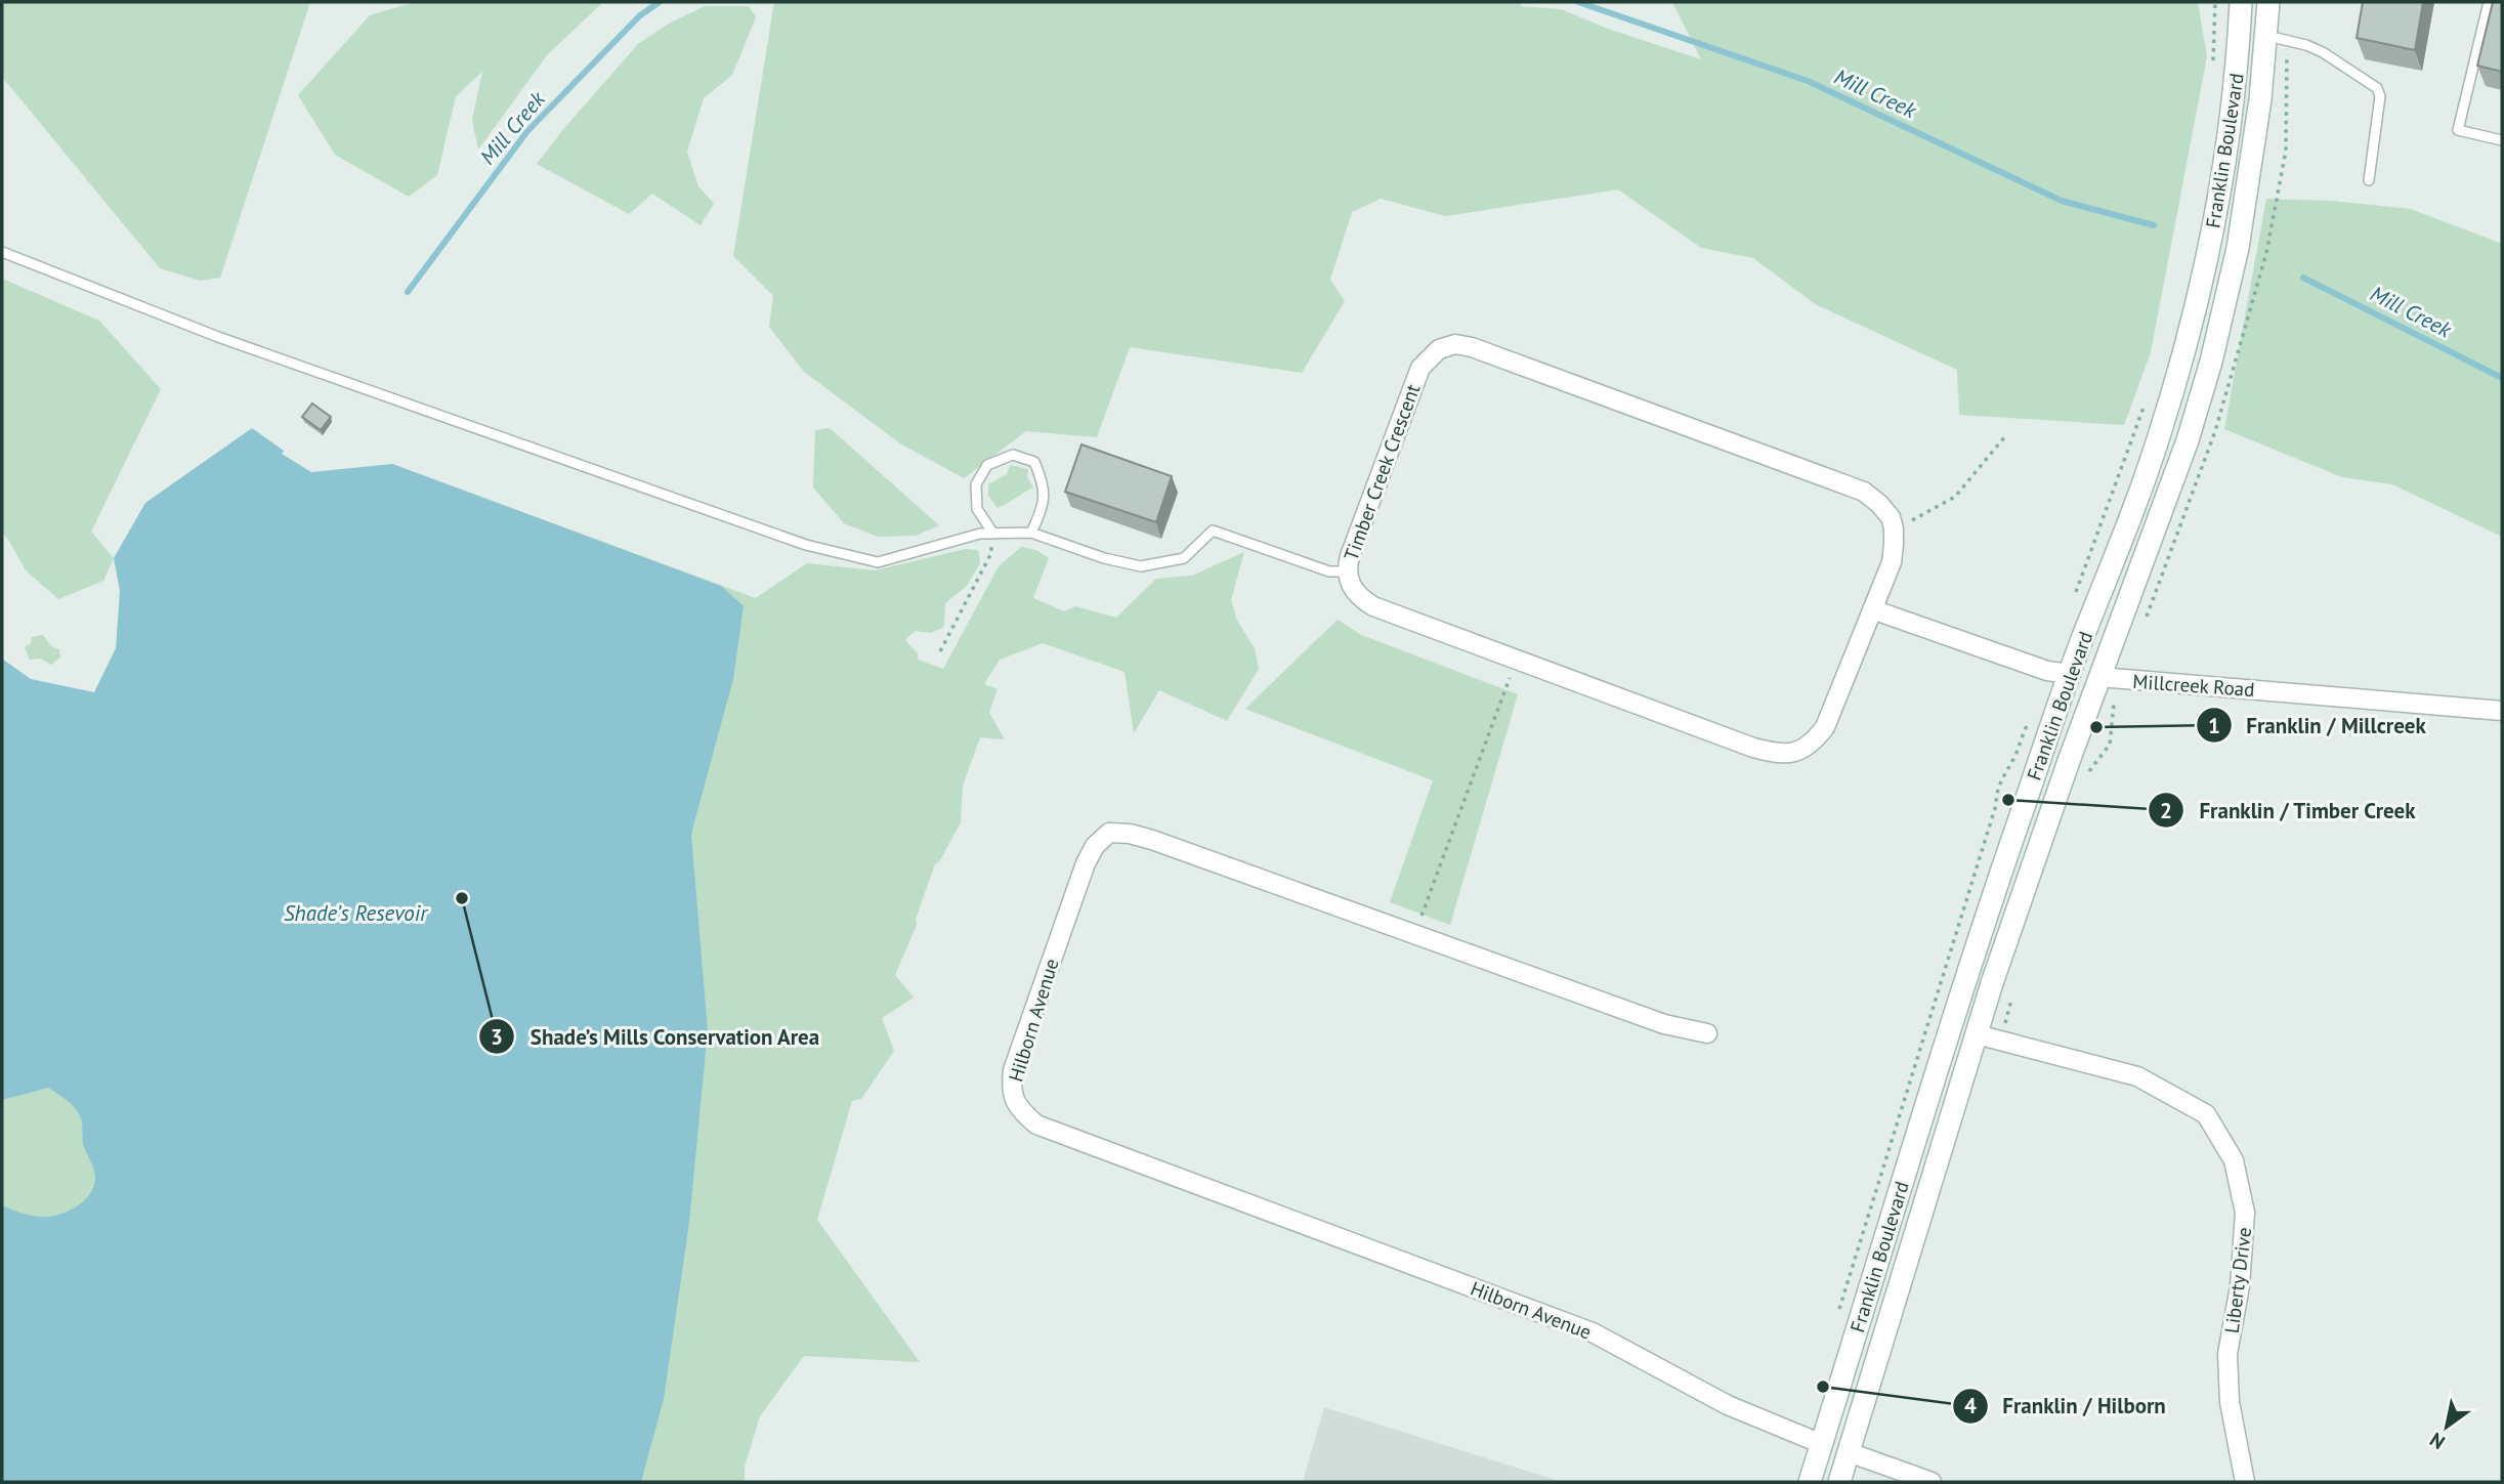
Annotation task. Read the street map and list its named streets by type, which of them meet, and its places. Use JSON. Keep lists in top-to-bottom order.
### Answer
{
  "streets": {
    "main road": ["Franklin Boulevard"],
    "street": [
      "Timber Creek Crescent",
      "Millcreek Road",
      "Hilborn Avenue",
      "Liberty Drive"
    ]
  },
  "crossings": [
    ["Franklin Boulevard", "Millcreek Road"],
    ["Franklin Boulevard", "Hilborn Avenue"],
    ["Franklin Boulevard", "Liberty Drive"]
  ],
  "water": ["Mill Creek", "Shade’s Resevoir"],
  "places": [
    "Franklin / Millcreek",
    "Franklin / Timber Creek",
    "Shade’s Mills Conservation Area",
    "Franklin / Hilborn"
  ],
  "north": "bottom left"
}
